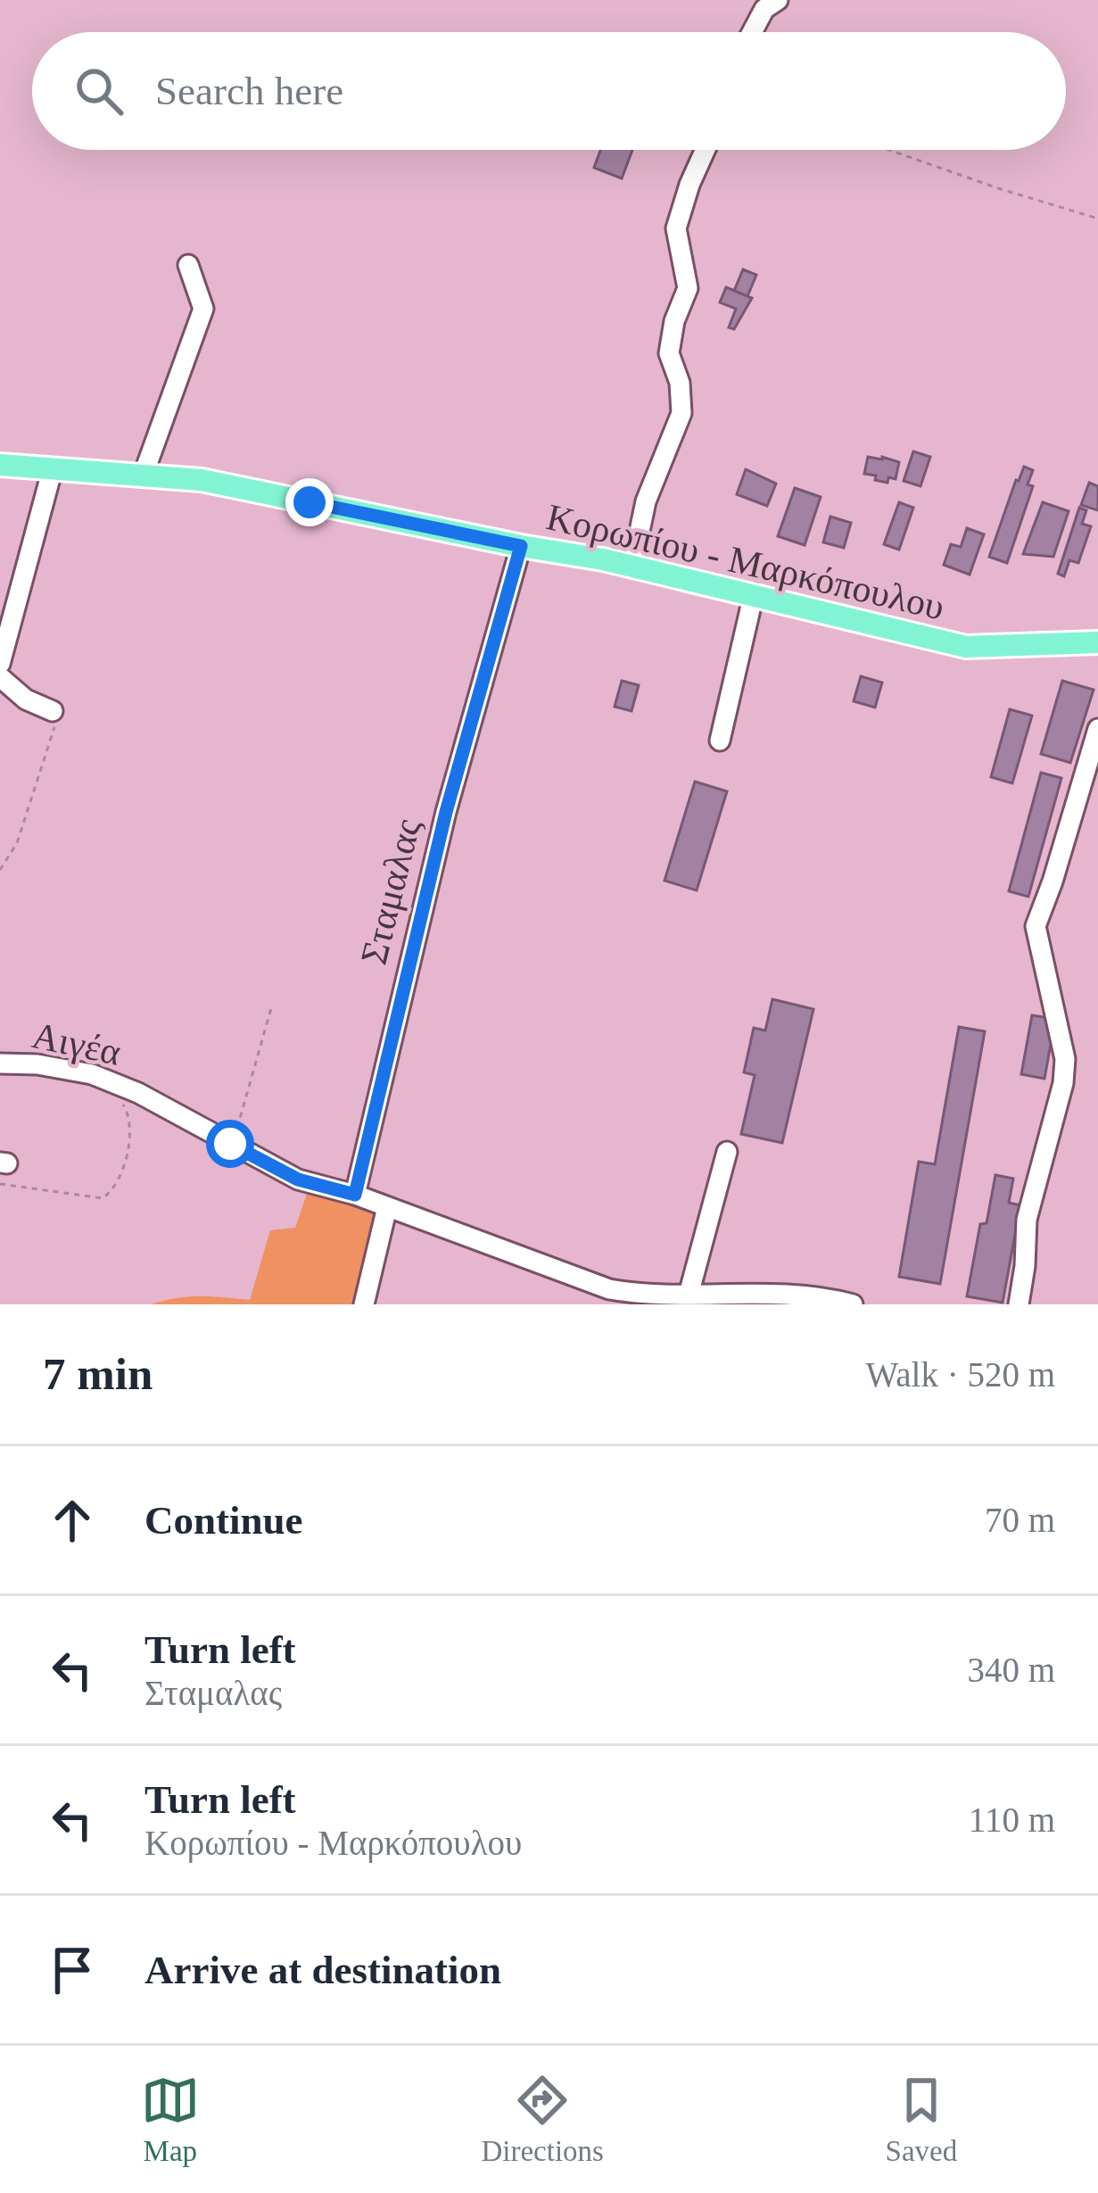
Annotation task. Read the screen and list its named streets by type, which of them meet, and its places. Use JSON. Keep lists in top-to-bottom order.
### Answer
{
  "streets": {
    "main road": ["Κορωπίου - Μαρκόπουλου"],
    "street": ["Σταμαλας", "Αιγέα"]
  },
  "crossings": [
    ["Κορωπίου - Μαρκόπουλου", "Σταμαλας"],
    ["Σταμαλας", "Αιγέα"]
  ],
  "page": {
    "search": "Search here",
    "heading": ["7 min", "Walk · 520 m"],
    "list": [
      ["Continue", "70 m"],
      ["Turn left", "Σταμαλας", "340 m"],
      ["Turn left", "Κορωπίου - Μαρκόπουλου", "110 m"],
      "Arrive at destination"
    ],
    "nav": ["Map", "Directions", "Saved"]
  }
}
